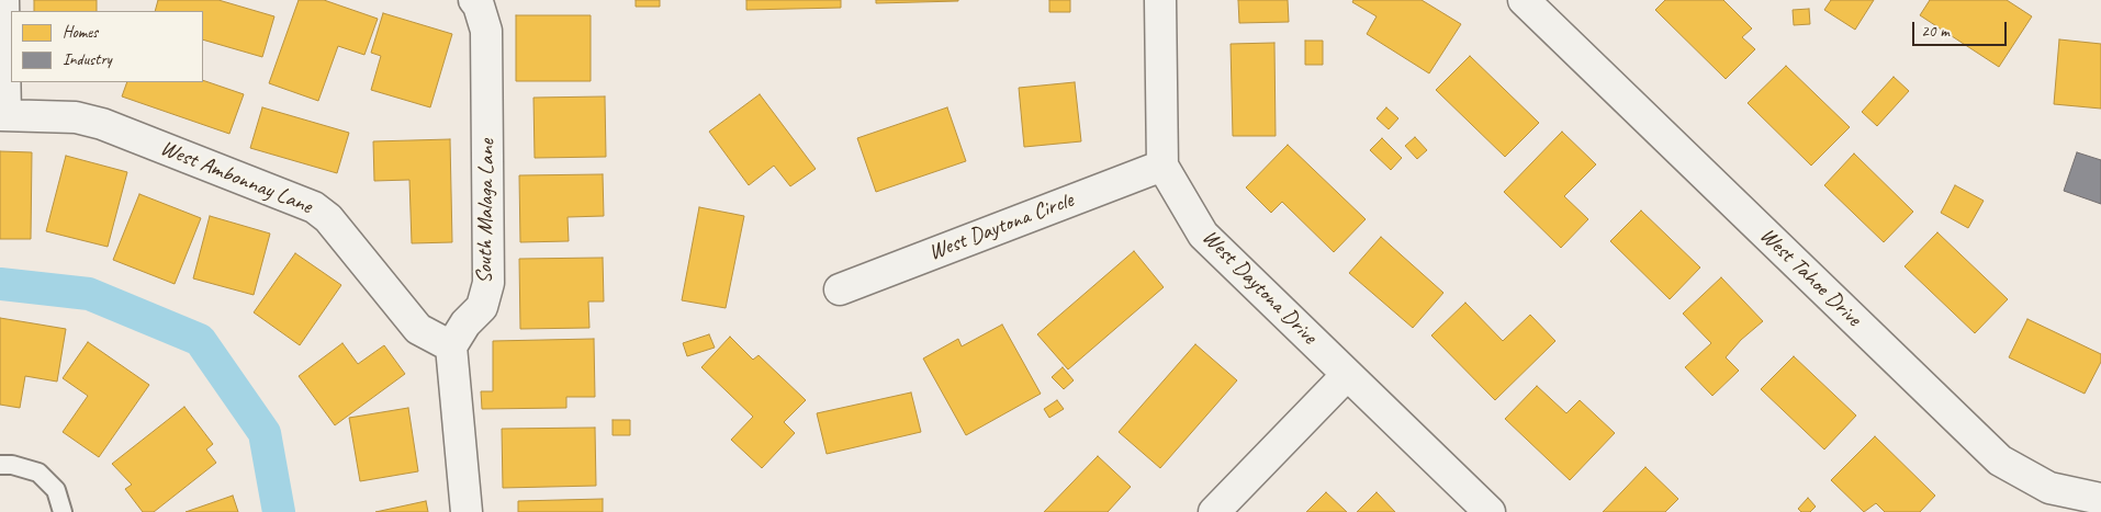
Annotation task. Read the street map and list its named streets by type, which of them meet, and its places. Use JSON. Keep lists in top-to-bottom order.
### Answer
{
  "streets": {
    "street": [
      "West Ambonnay Lane",
      "South Malaga Lane",
      "West Daytona Circle",
      "West Tahoe Drive",
      "West Daytona Drive"
    ]
  },
  "crossings": [
    ["West Ambonnay Lane", "South Malaga Lane"],
    ["West Daytona Circle", "West Daytona Drive"]
  ],
  "legend": ["Homes", "Industry"],
  "scale_bar": "20 m"
}
